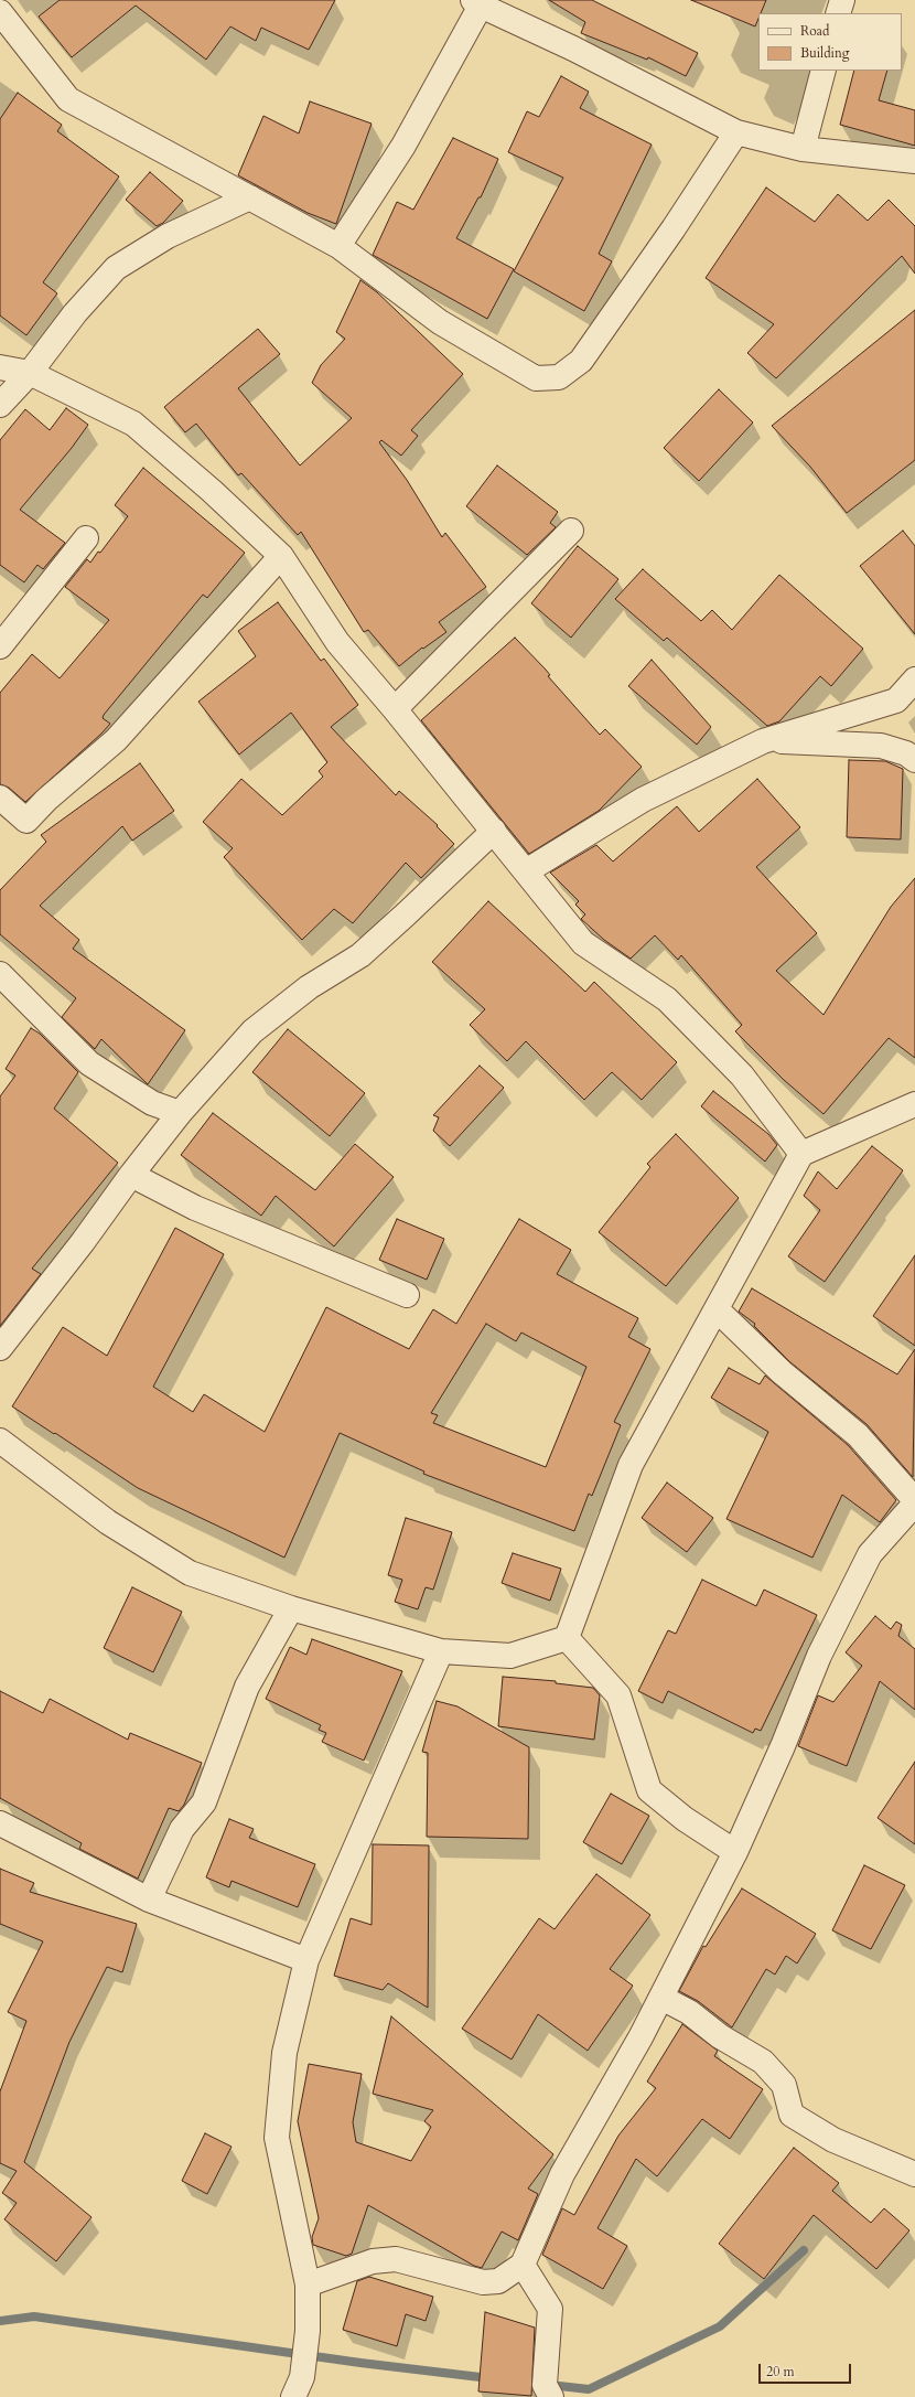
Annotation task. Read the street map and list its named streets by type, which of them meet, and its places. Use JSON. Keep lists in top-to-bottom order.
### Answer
{
  "legend": ["Road", "Building"],
  "scale_bar": "20 m"
}
